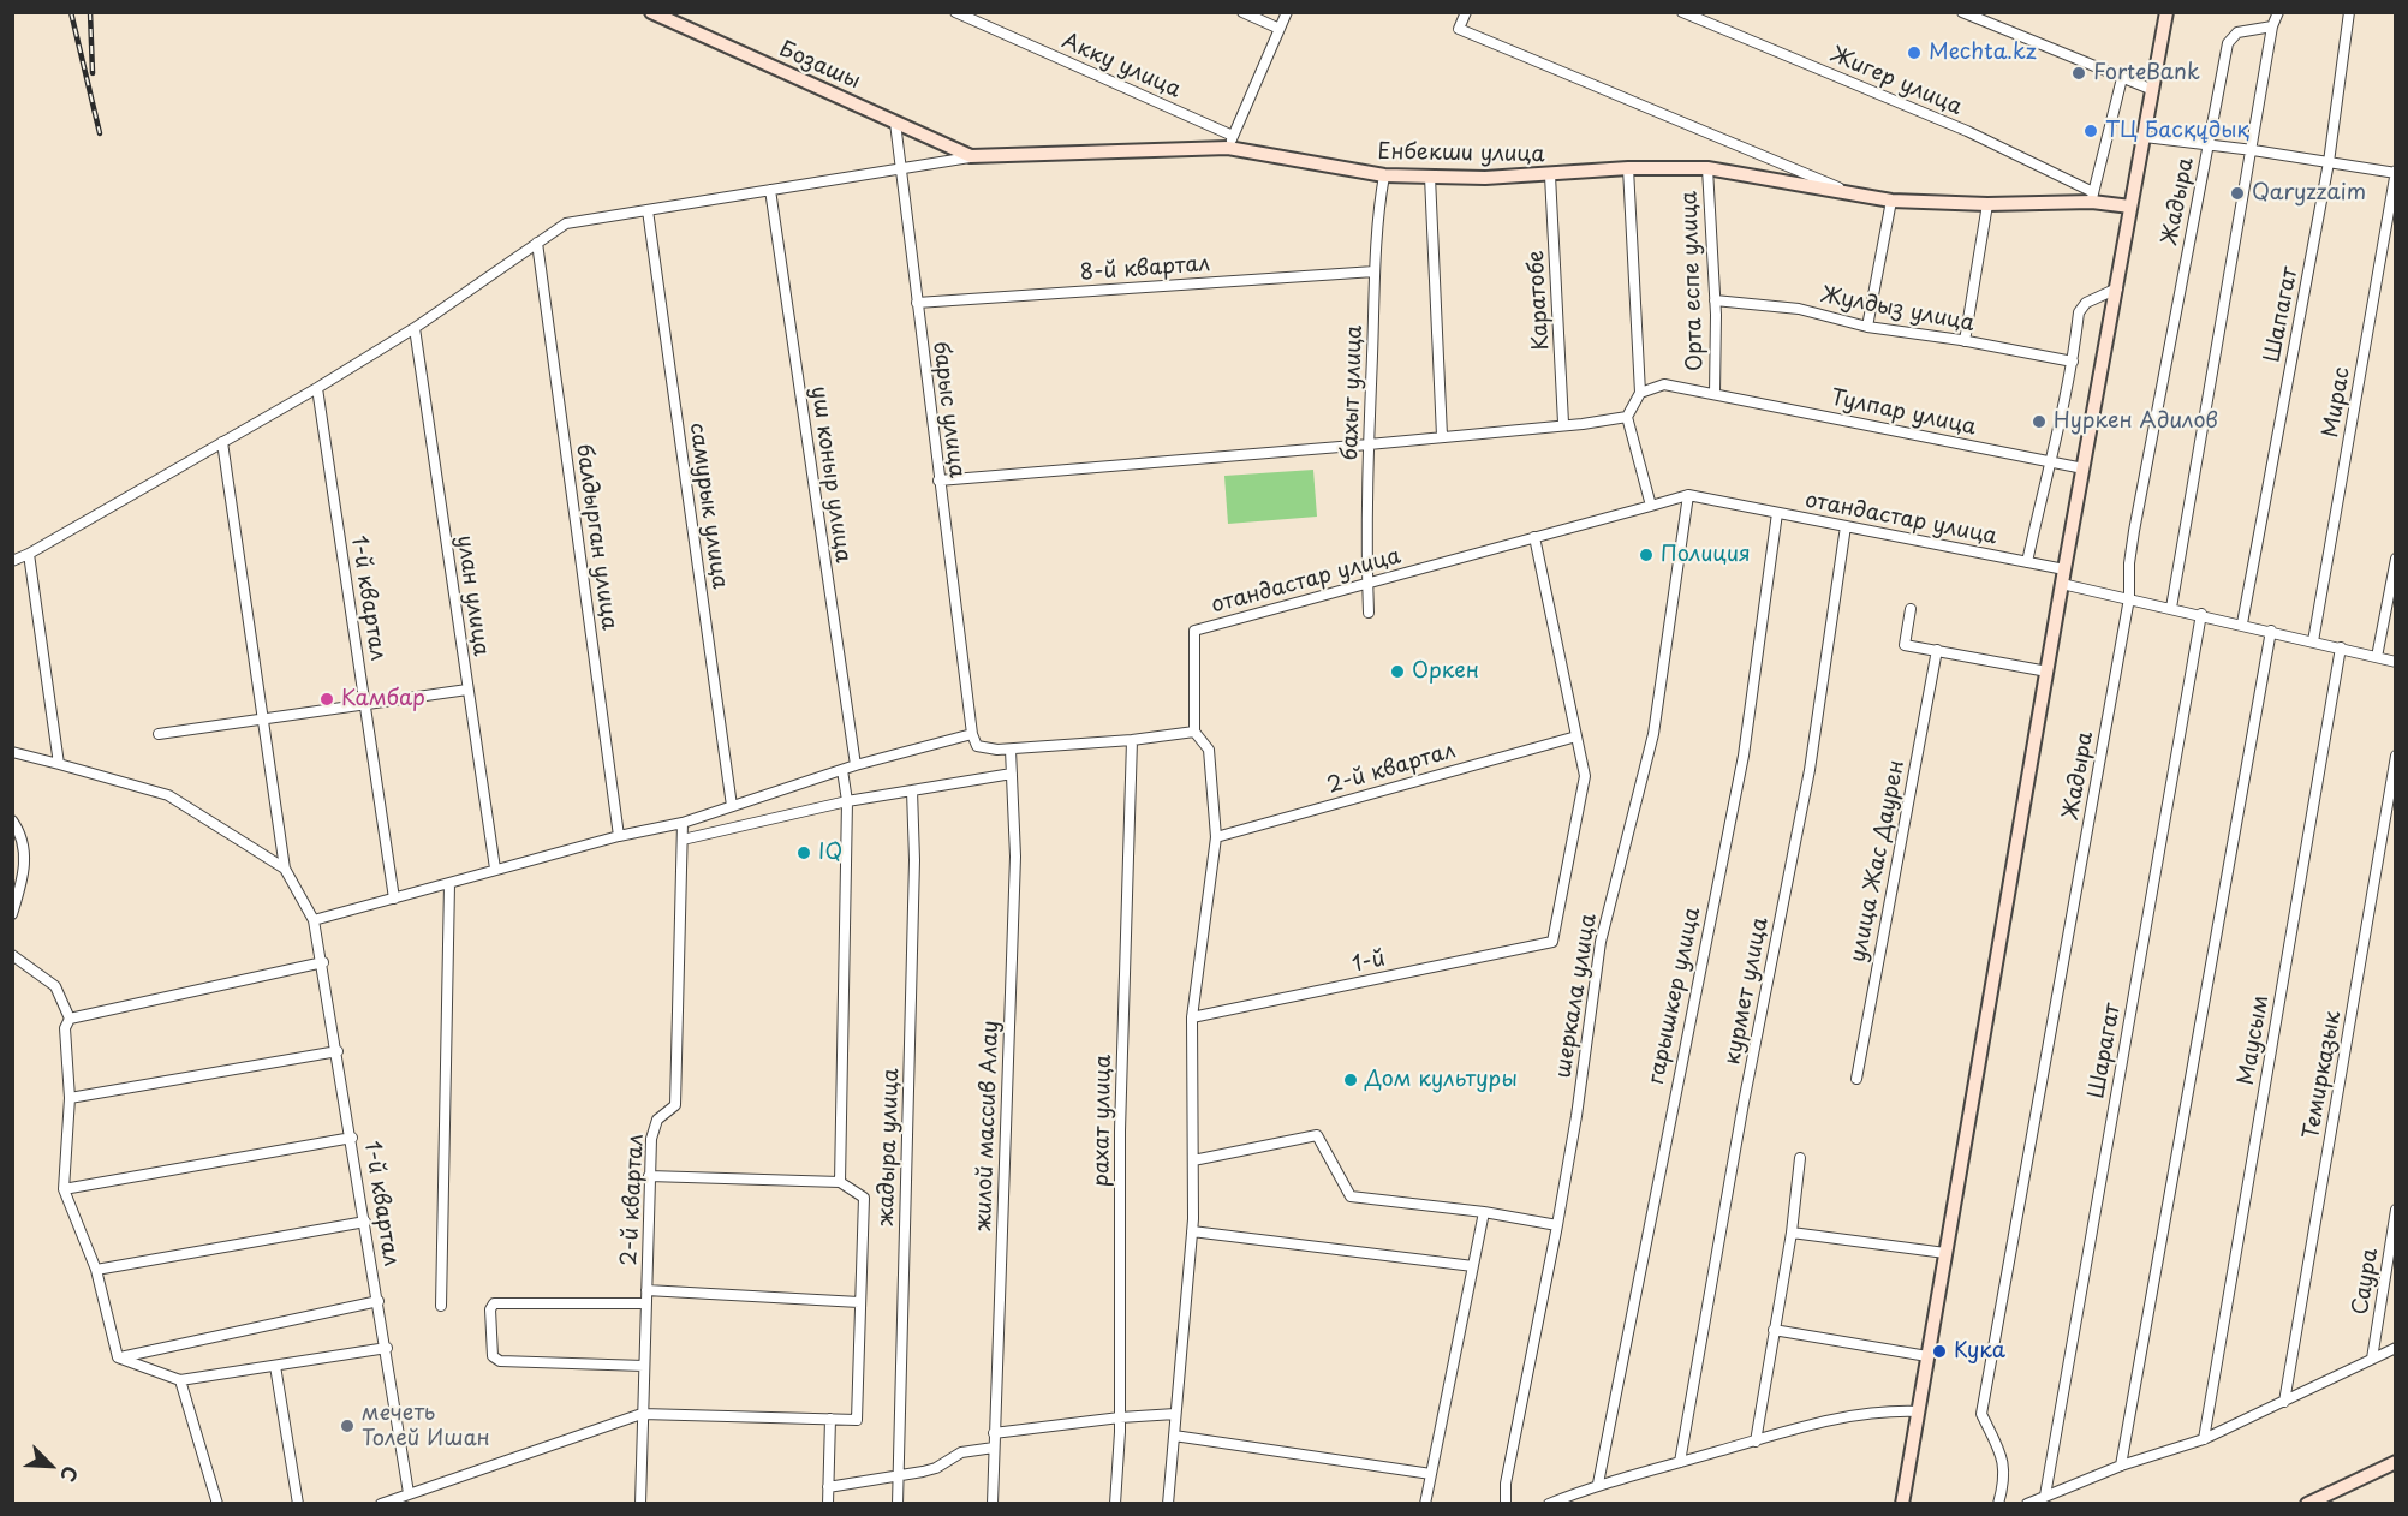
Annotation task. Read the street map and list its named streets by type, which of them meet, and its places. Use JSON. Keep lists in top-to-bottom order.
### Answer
{
  "streets": {
    "main road": ["Бозашы", "Енбекши улица"],
    "street": [
      "Акку улица",
      "Жигер улица",
      "Жадыра",
      "8-й квартал",
      "Орта еспе улица",
      "Каратобе",
      "Жулдыз улица",
      "Шапагат",
      "бахыт улица",
      "Мирас",
      "барыс улица",
      "Тулпар улица",
      "уш коныр улица",
      "самурык улица",
      "отандастар улица",
      "балдырган улица",
      "улан улица",
      "1-й квартал",
      "2-й квартал",
      "улица Жас Даурен",
      "1-й",
      "курмет улица",
      "шеркала улица",
      "гарышкер улица",
      "Маусым",
      "Шарагат",
      "Темирказык",
      "рахат улица",
      "жилой массив Алау",
      "жадыра улица",
      "Саура"
    ]
  },
  "crossings": [
    ["Бозашы", "Енбекши улица"],
    ["Бозашы", "барыс улица"],
    ["Акку улица", "Енбекши улица"],
    ["Жигер улица", "Енбекши улица"],
    ["Енбекши улица", "Орта еспе улица"],
    ["Енбекши улица", "Каратобе"],
    ["Енбекши улица", "бахыт улица"],
    ["Жадыра", "отандастар улица"],
    ["8-й квартал", "бахыт улица"],
    ["8-й квартал", "барыс улица"],
    ["Орта еспе улица", "Жулдыз улица"],
    ["Орта еспе улица", "Тулпар улица"],
    ["Шапагат", "отандастар улица"],
    ["бахыт улица", "отандастар улица"],
    ["Мирас", "отандастар улица"],
    ["отандастар улица", "курмет улица"],
    ["отандастар улица", "шеркала улица"],
    ["отандастар улица", "гарышкер улица"],
    ["отандастар улица", "Маусым"],
    ["отандастар улица", "Шарагат"],
    ["2-й квартал", "1-й"]
  ],
  "places": [
    "Mechta.kz",
    "ForteBank",
    "ТЦ Басқұдық",
    "Qaryzzaim",
    "Нуркен Адилов",
    "Полиция",
    "Оркен",
    "Камбар",
    "IQ",
    "Дом культуры",
    "Кука",
    "мечеть Толей Ишан"
  ],
  "north": "bottom right"
}
